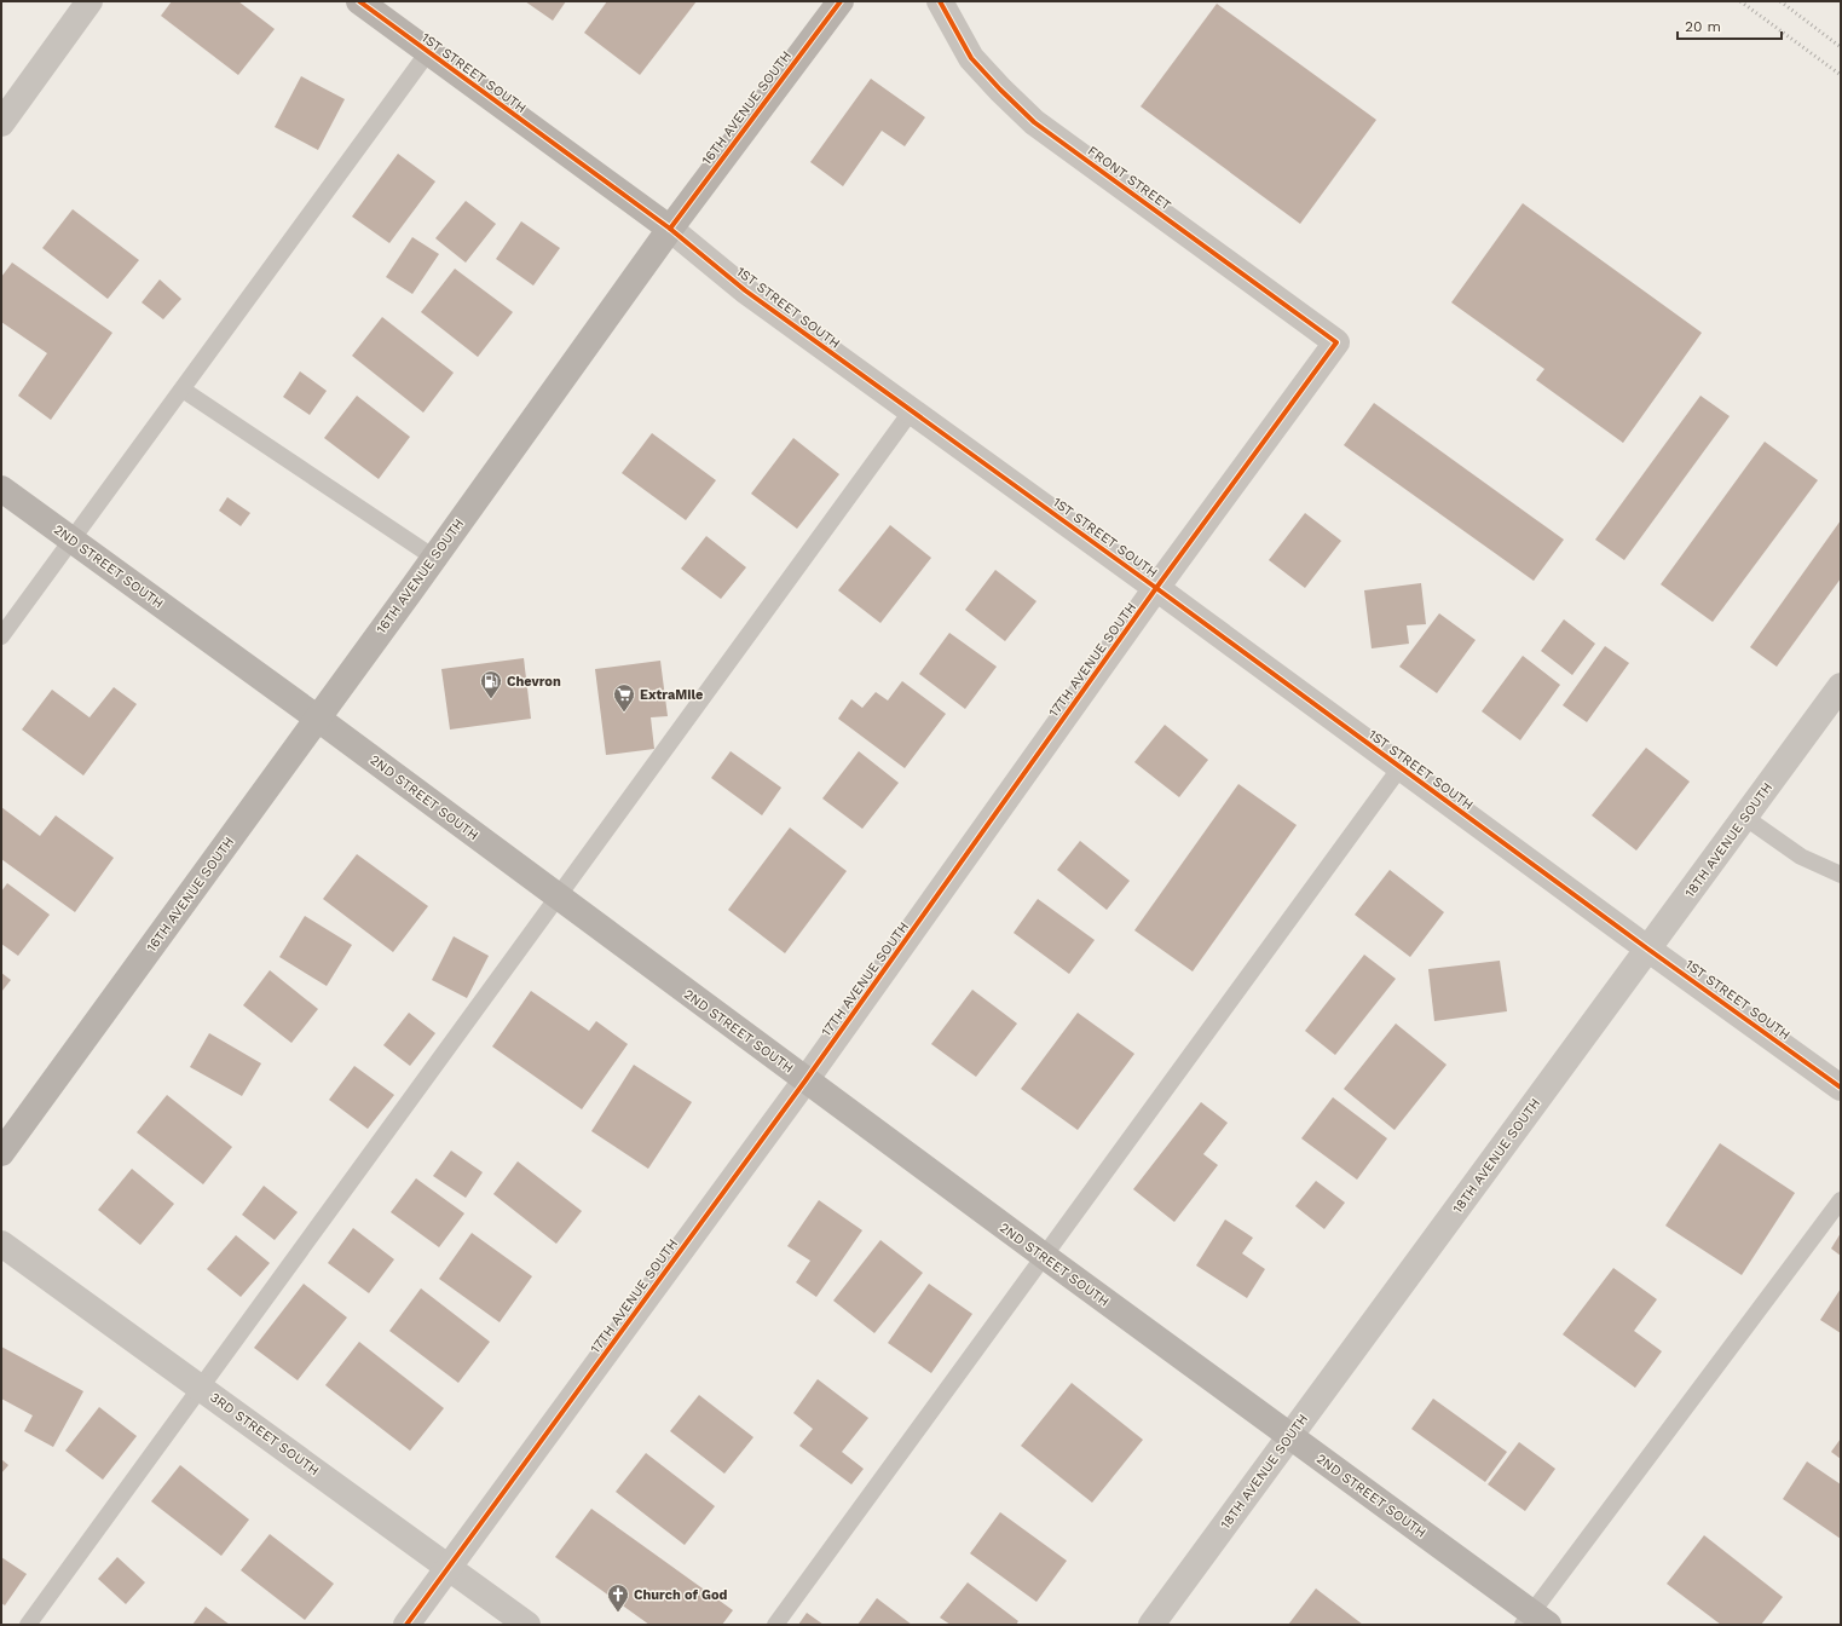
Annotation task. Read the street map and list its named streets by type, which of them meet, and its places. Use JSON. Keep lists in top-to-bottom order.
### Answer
{
  "streets": {
    "street": [
      "1ST STREET SOUTH",
      "16TH AVENUE SOUTH",
      "FRONT STREET",
      "2ND STREET SOUTH",
      "17TH AVENUE SOUTH",
      "18TH AVENUE SOUTH",
      "3RD STREET SOUTH"
    ]
  },
  "crossings": [
    ["1ST STREET SOUTH", "16TH AVENUE SOUTH"],
    ["1ST STREET SOUTH", "17TH AVENUE SOUTH"],
    ["1ST STREET SOUTH", "18TH AVENUE SOUTH"],
    ["16TH AVENUE SOUTH", "2ND STREET SOUTH"],
    ["FRONT STREET", "17TH AVENUE SOUTH"],
    ["2ND STREET SOUTH", "17TH AVENUE SOUTH"],
    ["2ND STREET SOUTH", "18TH AVENUE SOUTH"],
    ["17TH AVENUE SOUTH", "3RD STREET SOUTH"]
  ],
  "places": {
    "fuel station": ["Chevron"],
    "supermarket": ["ExtraMile"],
    "church": ["Church of God"]
  },
  "scale_bar": "20 m"
}
